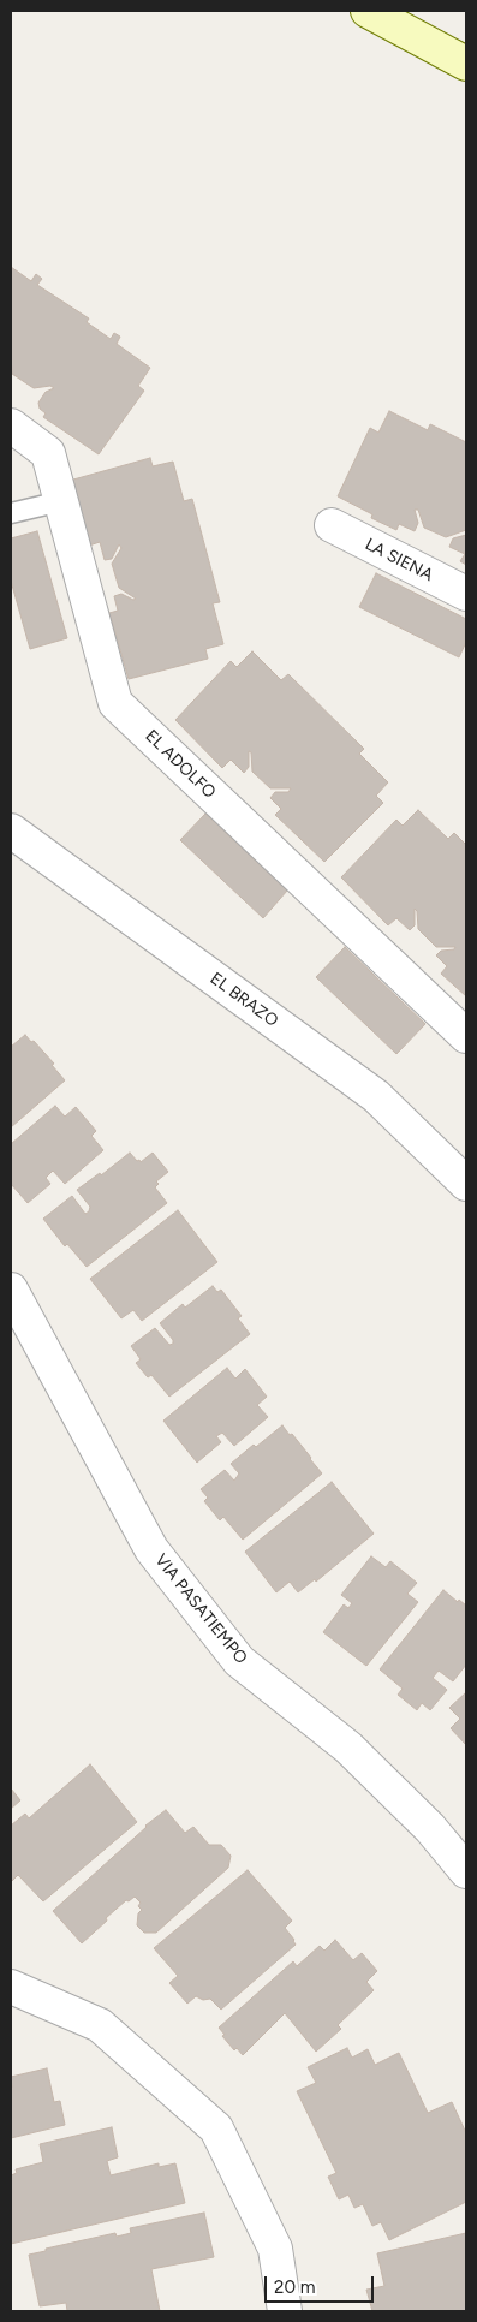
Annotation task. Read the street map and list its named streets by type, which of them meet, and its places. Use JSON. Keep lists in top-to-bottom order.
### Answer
{
  "streets": {
    "street": [
      "LA SIENA",
      "EL ADOLFO",
      "EL BRAZO",
      "VIA PASATIEMPO"
    ]
  },
  "scale_bar": "20 m"
}
